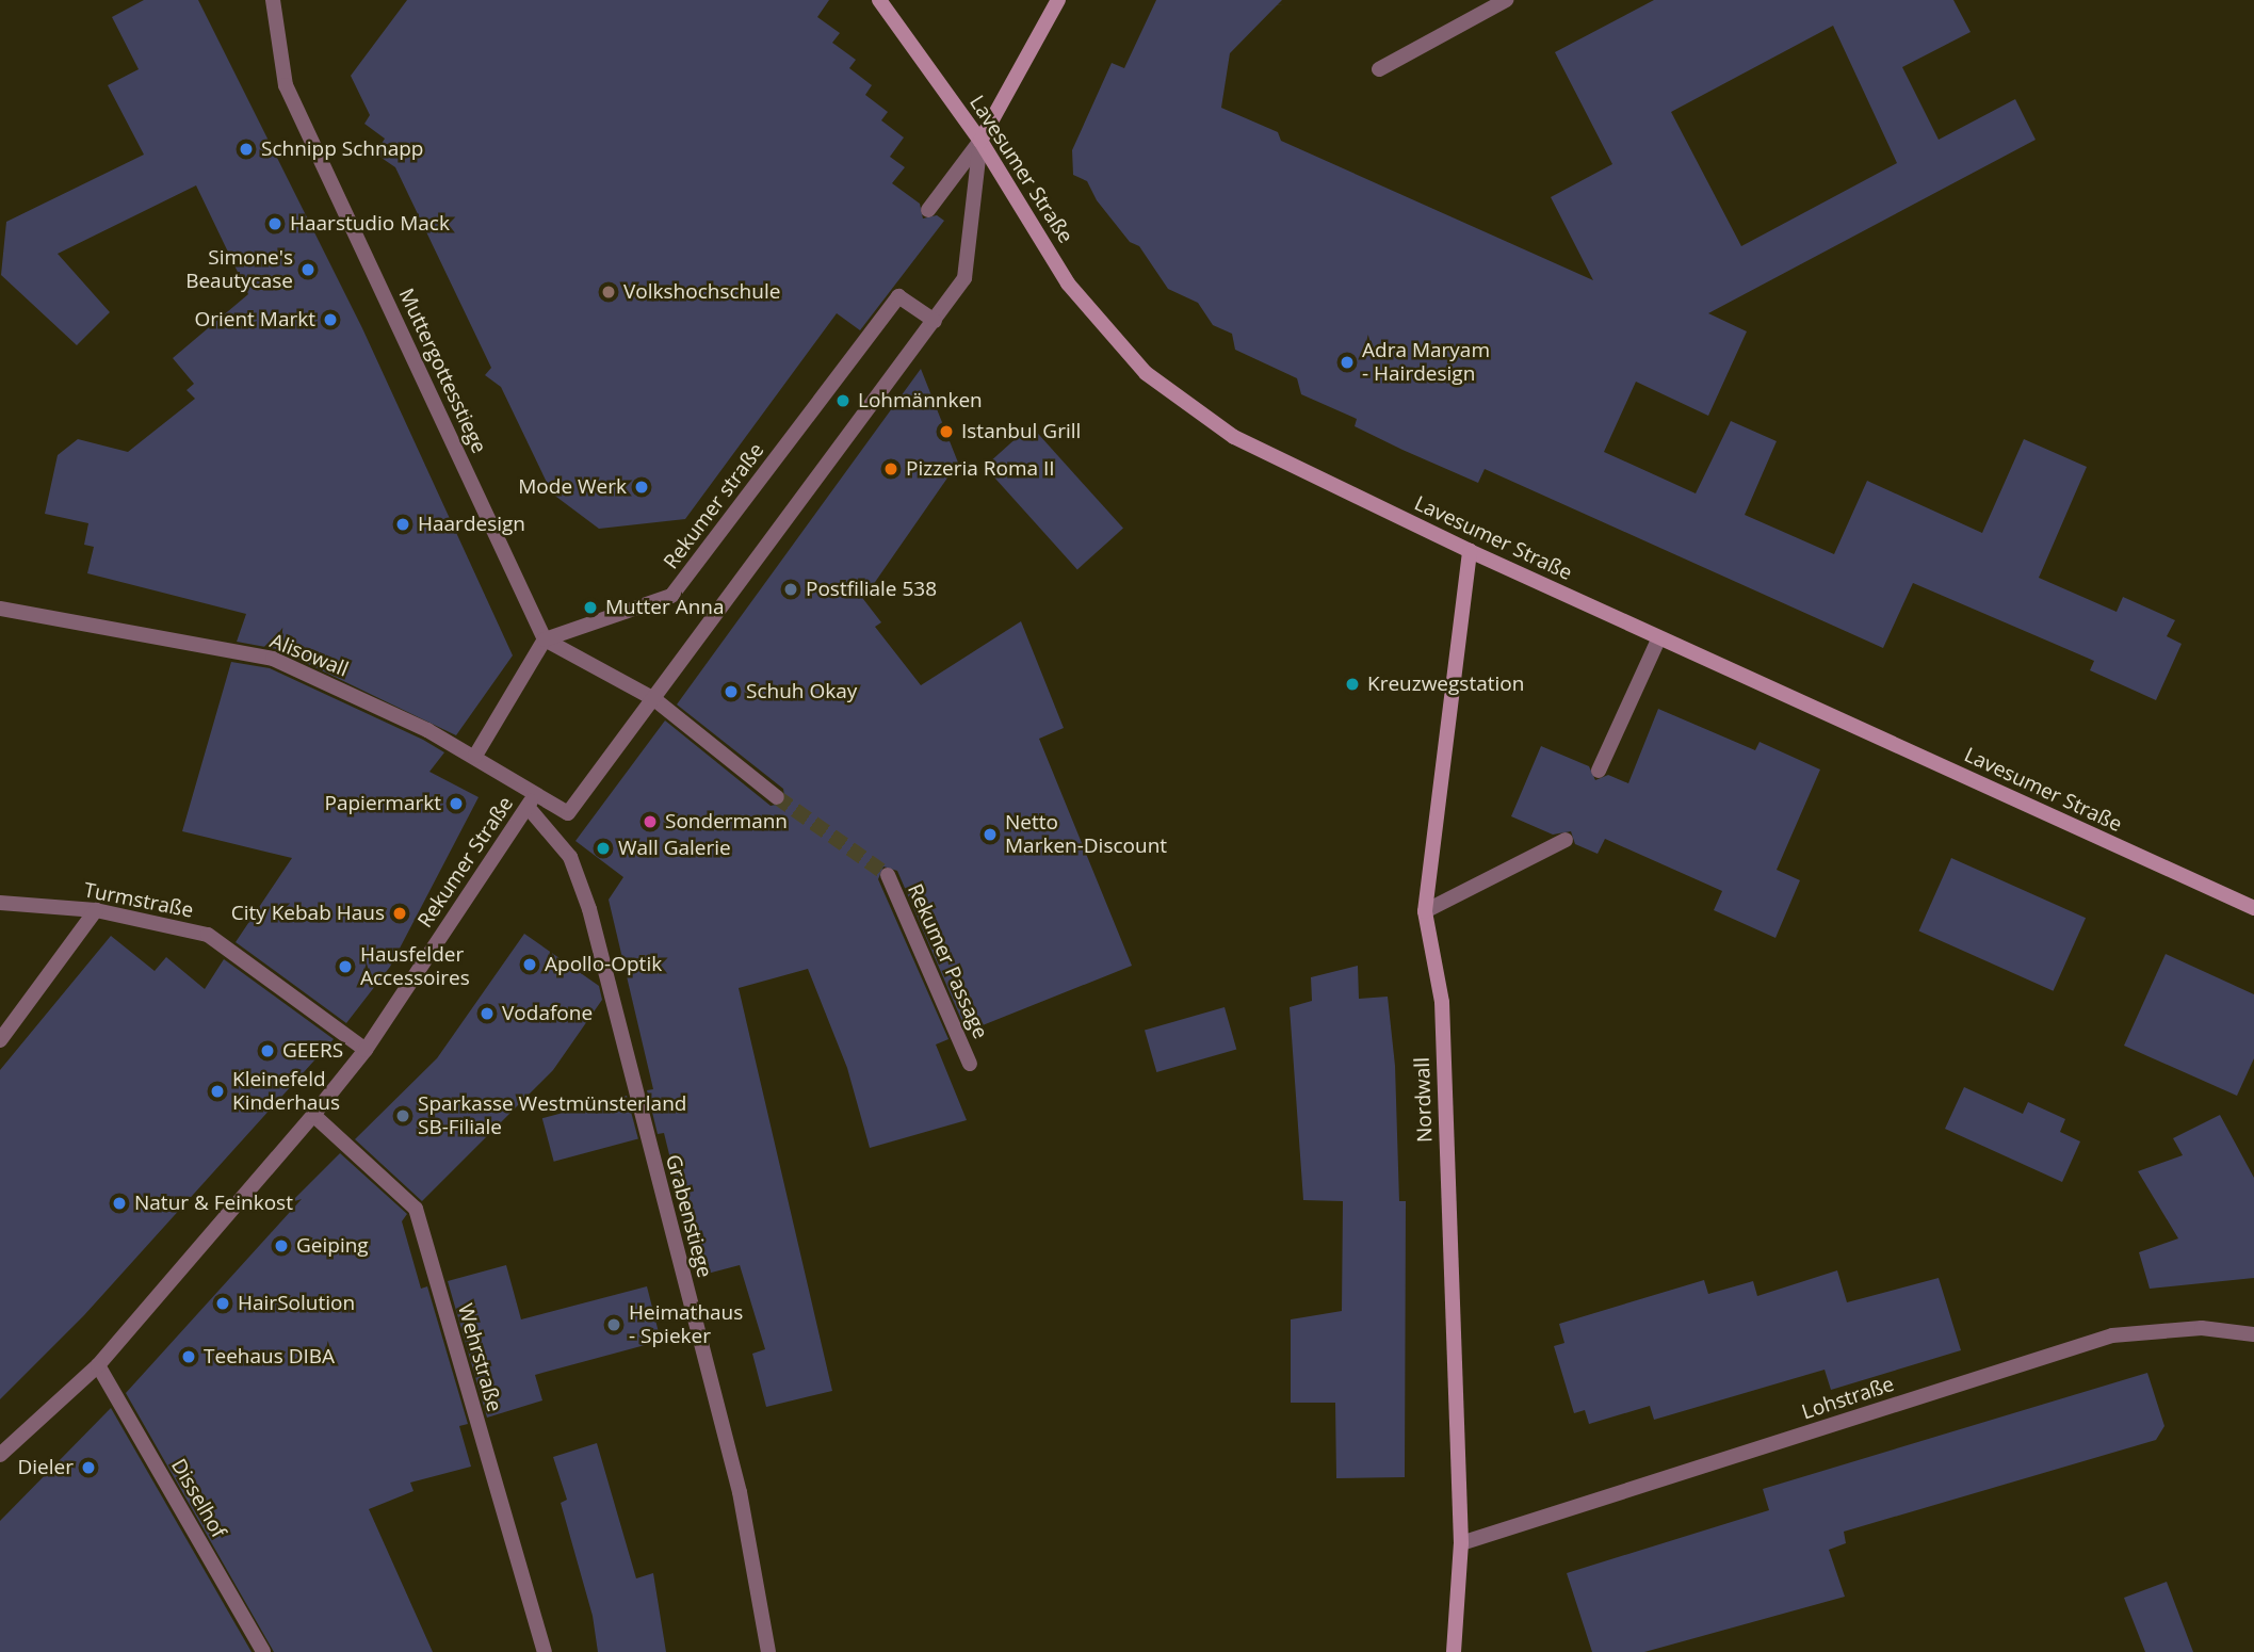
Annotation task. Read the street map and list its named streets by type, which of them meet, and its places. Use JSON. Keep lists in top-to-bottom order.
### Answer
{
  "streets": {
    "street": [
      "Lavesumer Straße",
      "Muttergottesstiege",
      "Rekumer straße",
      "Alisowall",
      "Rekumer Straße",
      "Turmstraße",
      "Rekumer Passage",
      "Nordwall",
      "Grabenstiege",
      "Wehrstraße",
      "Lohstraße",
      "Disselhof"
    ]
  },
  "crossings": [
    ["Lavesumer Straße", "Rekumer Straße"],
    ["Lavesumer Straße", "Nordwall"],
    ["Muttergottesstiege", "Rekumer straße"],
    ["Rekumer straße", "Rekumer Straße"],
    ["Alisowall", "Rekumer Straße"],
    ["Rekumer Straße", "Turmstraße"],
    ["Rekumer Straße", "Grabenstiege"],
    ["Rekumer Straße", "Wehrstraße"],
    ["Rekumer Straße", "Disselhof"],
    ["Nordwall", "Lohstraße"]
  ],
  "places": [
    "Schnipp Schnapp",
    "Haarstudio Mack",
    "Simone's Beautycase",
    "Volkshochschule",
    "Orient Markt",
    "Adra Maryam - Hairdesign",
    "Lohmännken",
    "Istanbul Grill",
    "Pizzeria Roma II",
    "Mode Werk",
    "Haardesign",
    "Postfiliale 538",
    "Mutter Anna",
    "Kreuzwegstation",
    "Schuh Okay",
    "Papiermarkt",
    "Sondermann",
    "Netto Marken-Discount",
    "Wall Galerie",
    "City Kebab Haus",
    "Apollo-Optik",
    "Hausfelder Accessoires",
    "Vodafone",
    "GEERS",
    "Kleinefeld Kinderhaus",
    "Sparkasse Westmünsterland SB-Filiale",
    "Natur & Feinkost",
    "Geiping",
    "HairSolution",
    "Heimathaus - Spieker",
    "Teehaus DIBA",
    "Dieler"
  ]
}
